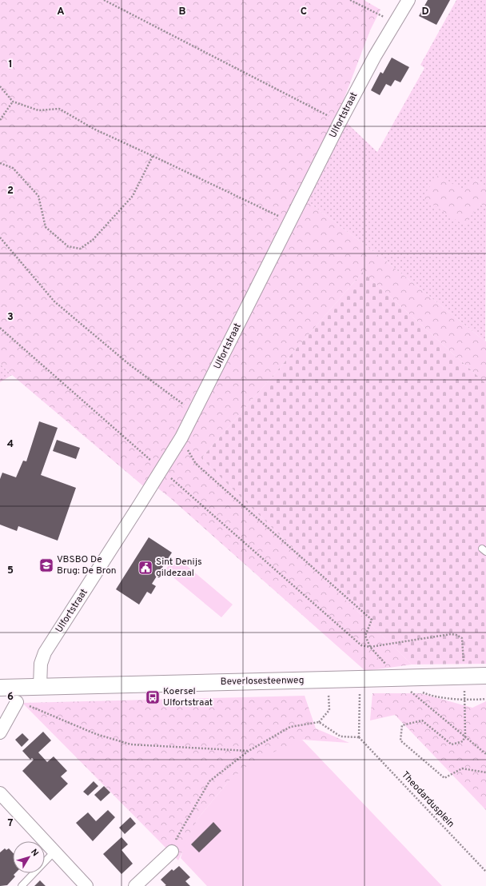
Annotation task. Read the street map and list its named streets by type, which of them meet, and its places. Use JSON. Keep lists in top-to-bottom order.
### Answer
{
  "streets": {
    "street": ["Ulfortstraat", "Beverlosesteenweg"],
    "path": ["Theodardusplein"]
  },
  "crossings": [
    ["Ulfortstraat", "Beverlosesteenweg"]
  ],
  "places": {
    "school or university": ["VBSBO De Brug: De Bron"],
    "public building": ["Sint Denijs gildezaal"],
    "bus stop": ["Koersel Ulfortstraat"]
  },
  "north": "top right",
  "grid": {
    "columns": [
      "A",
      "B",
      "C",
      "D"
    ],
    "rows": [
      "1",
      "2",
      "3",
      "4",
      "5",
      "6",
      "7"
    ]
  }
}
